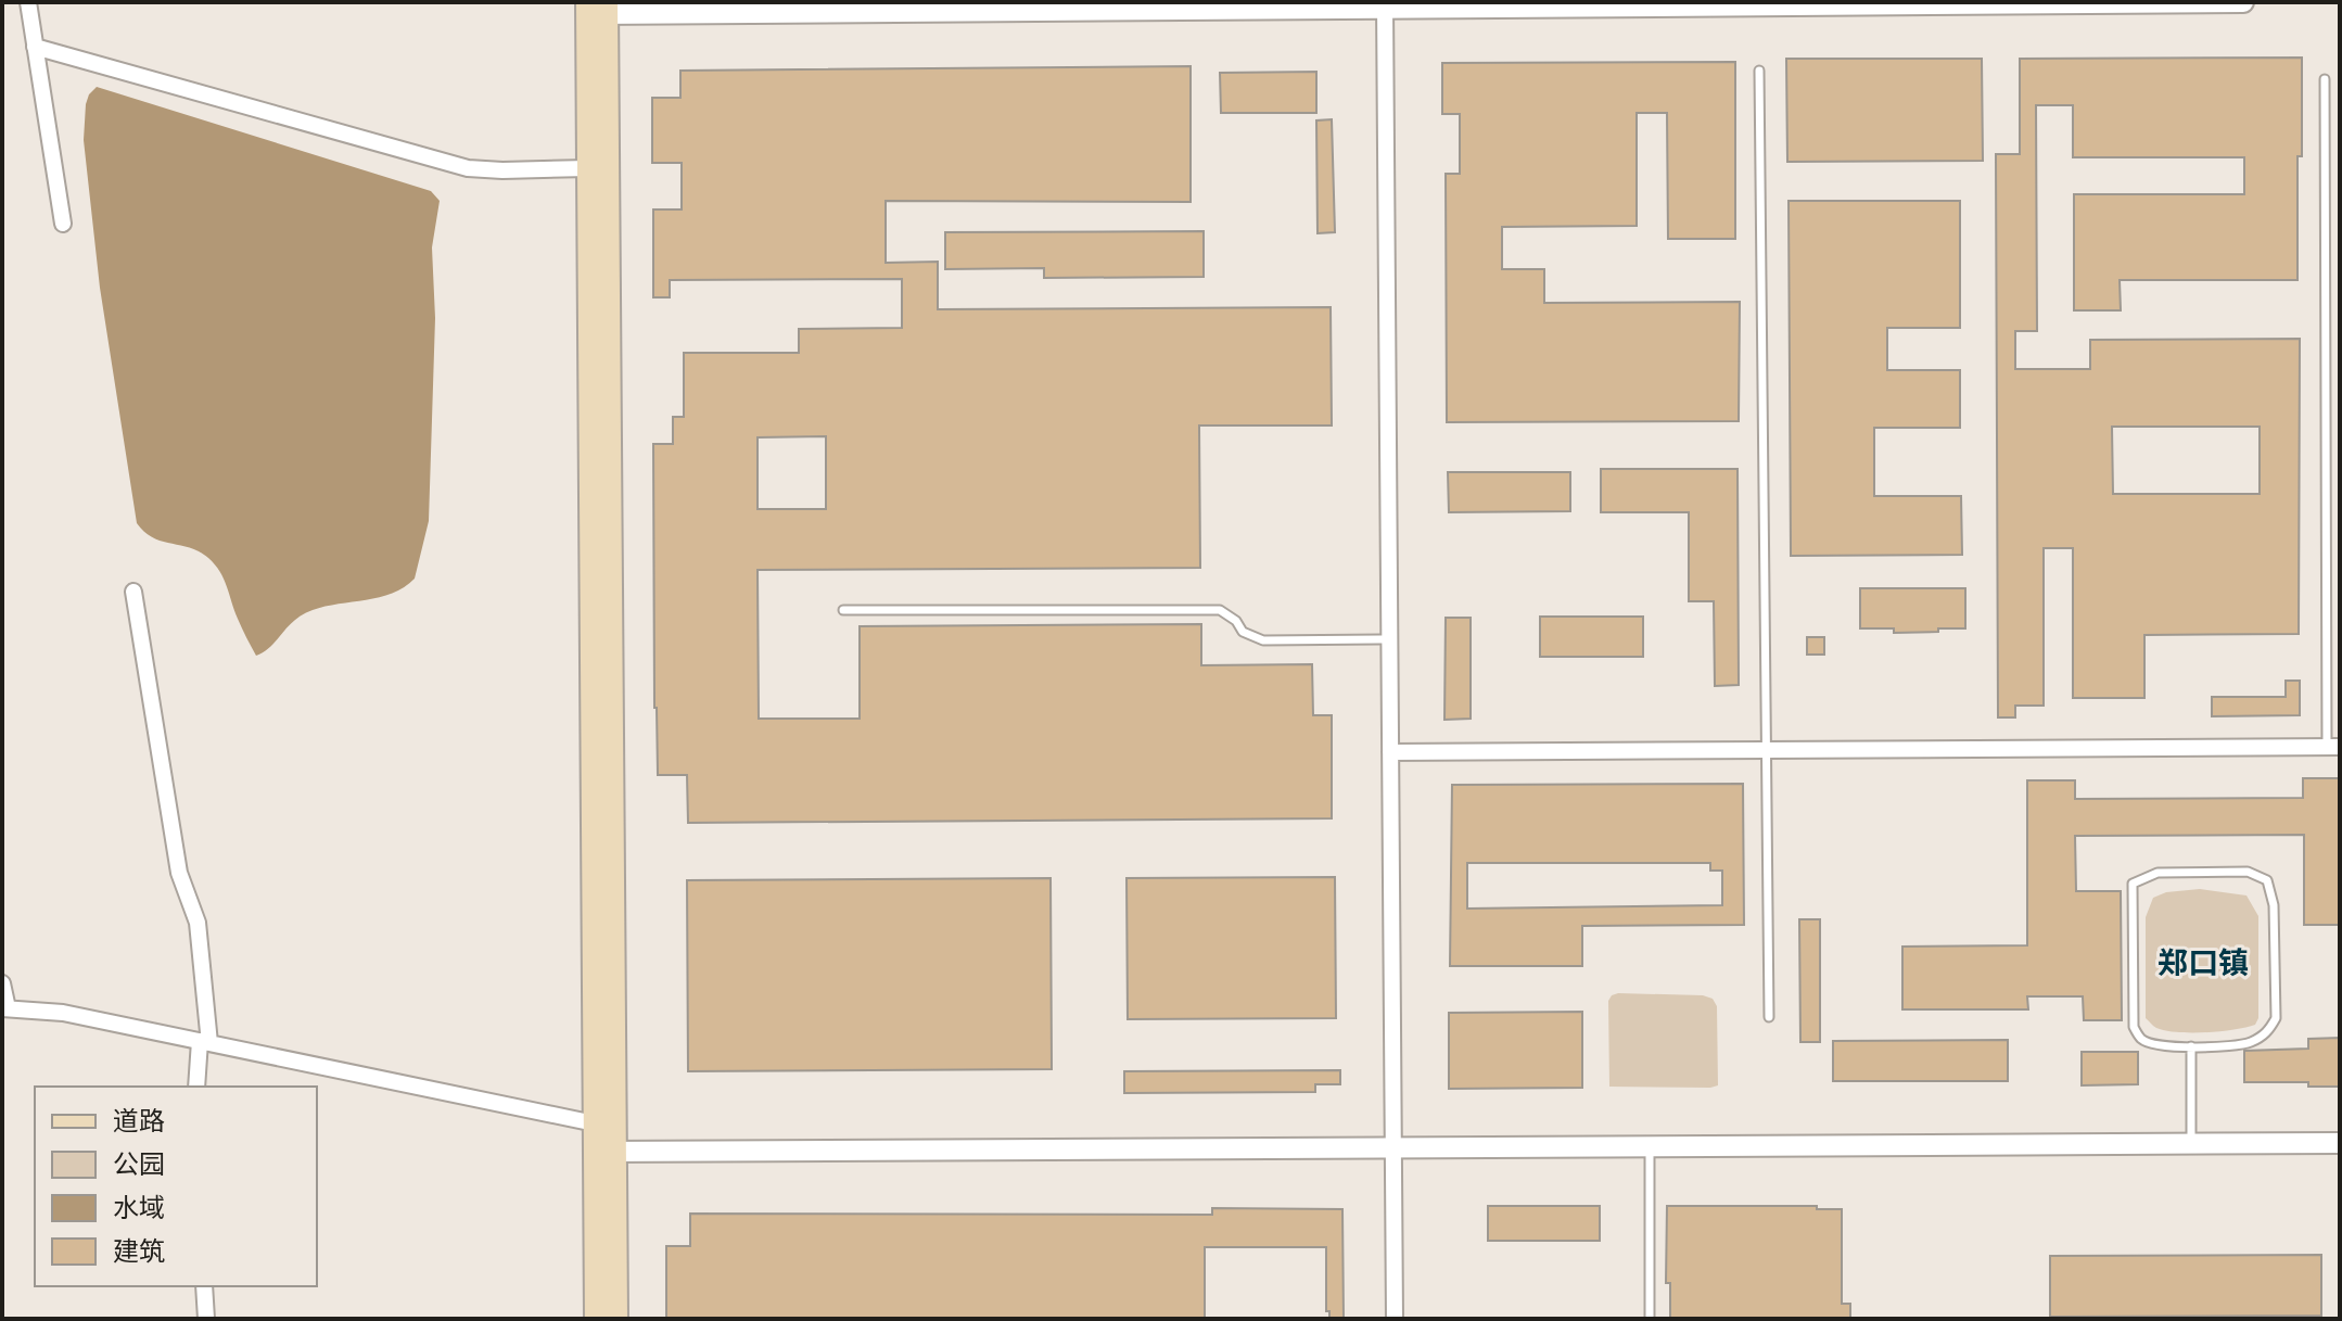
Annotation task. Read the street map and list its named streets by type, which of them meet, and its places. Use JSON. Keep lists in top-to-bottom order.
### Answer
{
  "districts": ["郑口镇"],
  "legend": [
    "道路",
    "公园",
    "水域",
    "建筑"
  ]
}
